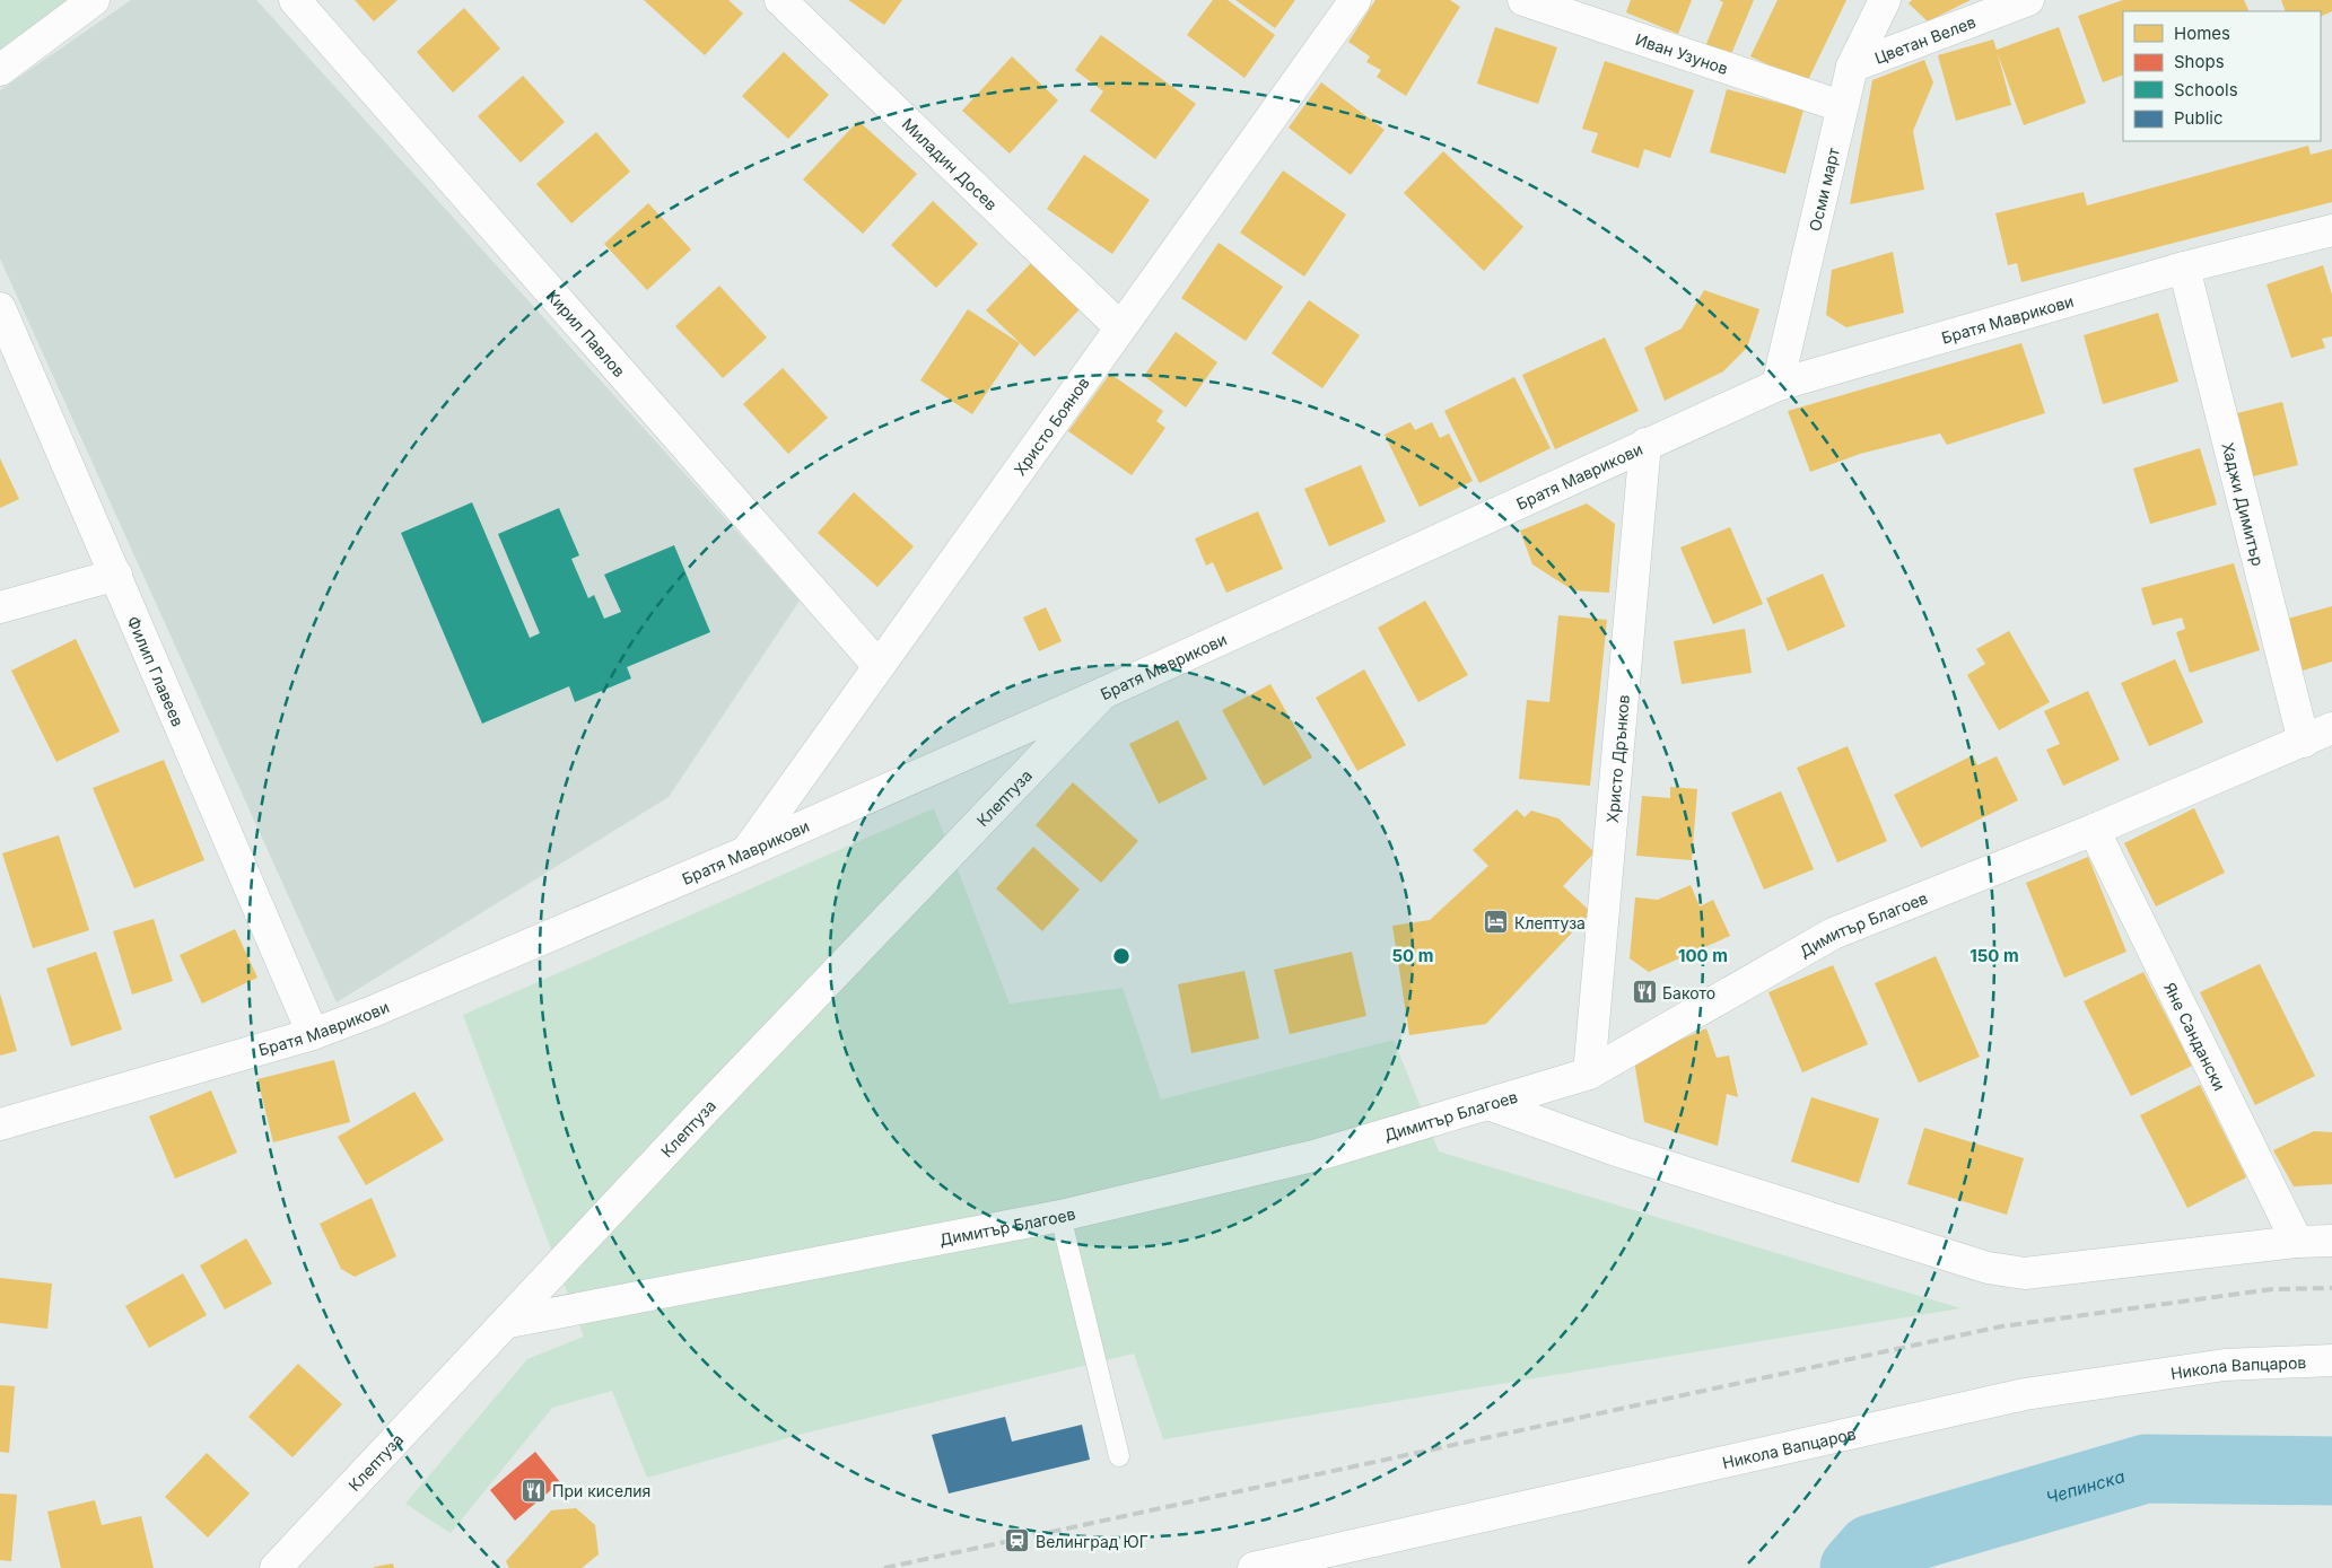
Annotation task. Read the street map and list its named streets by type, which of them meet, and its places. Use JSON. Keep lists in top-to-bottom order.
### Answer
{
  "streets": {
    "street": [
      "Цветан Велев",
      "Иван Узунов",
      "Миладин Досев",
      "Осми март",
      "Братя Маврикови",
      "Кирил Павлов",
      "Христо Боянов",
      "Хаджи Димитър",
      "Филип Главеев",
      "Христо Дрънков",
      "Клептуза",
      "Димитър Благоев",
      "Яне Сандански",
      "Никола Вапцаров"
    ]
  },
  "crossings": [
    ["Цветан Велев", "Осми март"],
    ["Иван Узунов", "Осми март"],
    ["Миладин Досев", "Христо Боянов"],
    ["Осми март", "Братя Маврикови"],
    ["Братя Маврикови", "Христо Боянов"],
    ["Братя Маврикови", "Хаджи Димитър"],
    ["Братя Маврикови", "Филип Главеев"],
    ["Братя Маврикови", "Христо Дрънков"],
    ["Братя Маврикови", "Клептуза"],
    ["Кирил Павлов", "Христо Боянов"],
    ["Хаджи Димитър", "Димитър Благоев"],
    ["Христо Дрънков", "Димитър Благоев"],
    ["Клептуза", "Димитър Благоев"],
    ["Димитър Благоев", "Яне Сандански"]
  ],
  "water": ["Чепинска"],
  "places": {
    "hotel": ["Клептуза"],
    "restaurant": ["Бакото", "При киселия"],
    "station": ["Велинград ЮГ"]
  },
  "legend": [
    "Homes",
    "Shops",
    "Schools",
    "Public"
  ],
  "rings": ["50 m", "100 m", "150 m"]
}
